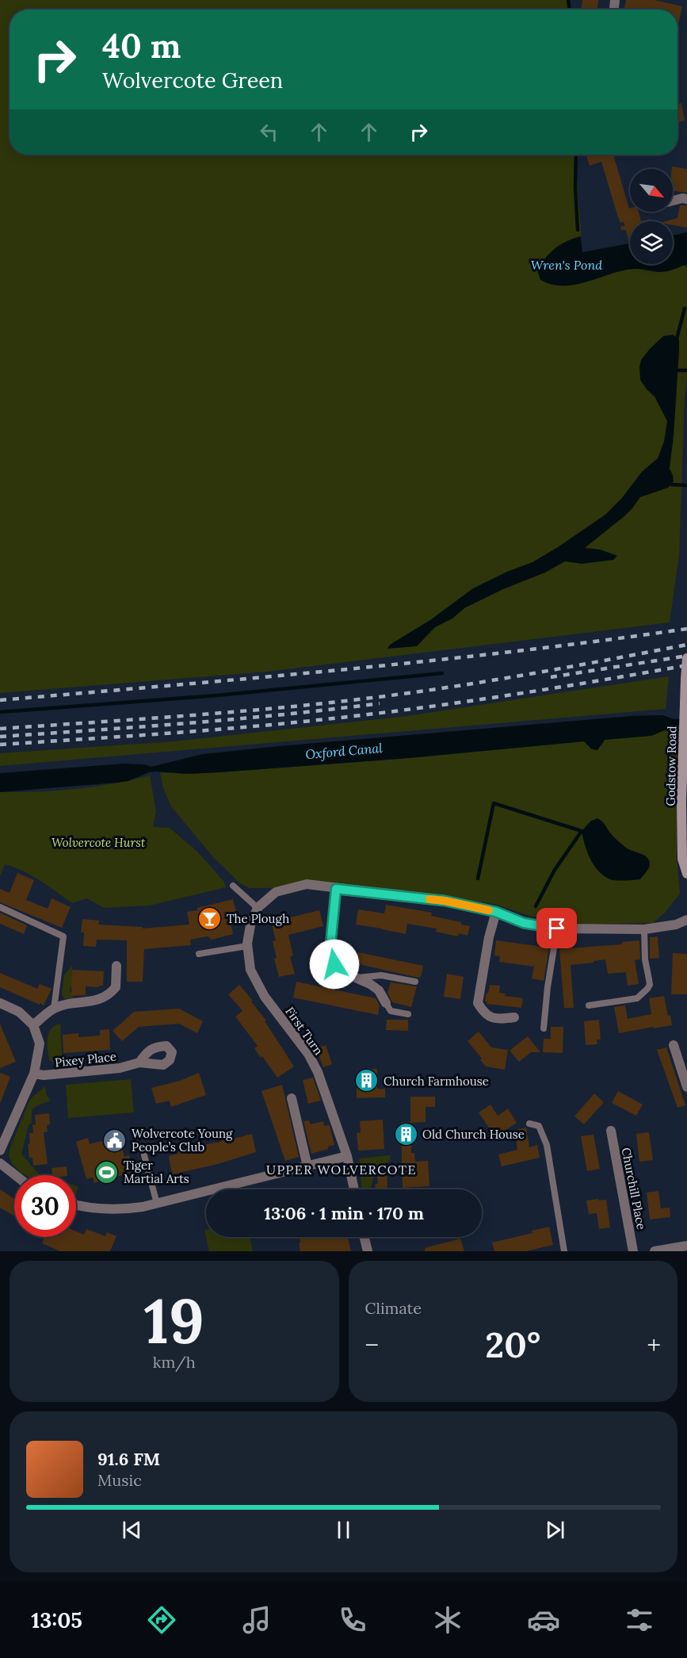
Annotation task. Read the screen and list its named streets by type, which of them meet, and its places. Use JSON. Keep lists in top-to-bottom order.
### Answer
{
  "streets": {
    "street": [
      "Godstow Road",
      "First Turn",
      "Pixey Place",
      "Churchill Place"
    ]
  },
  "districts": ["UPPER WOLVERCOTE"],
  "water": ["Wren's Pond", "Oxford Canal"],
  "parks": ["Wolvercote Hurst"],
  "places": {
    "bar": ["The Plough"],
    "building": ["Church Farmhouse", "Old Church House"],
    "public building": ["Wolvercote Young People’s Club"],
    "sports": ["Tiger Martial Arts"]
  },
  "north": "bottom right",
  "page": {
    "turn": ["40 m", "Wolvercote Green"],
    "limit": "30",
    "trip": "13:06 · 1 min · 170 m",
    "tile": [
      ["19", "km/h"],
      "Climate"
    ],
    "heat": ["−", "20°", "+"],
    "song": ["91.6 FM", "Music"],
    "tabs": "13:05"
  }
}
